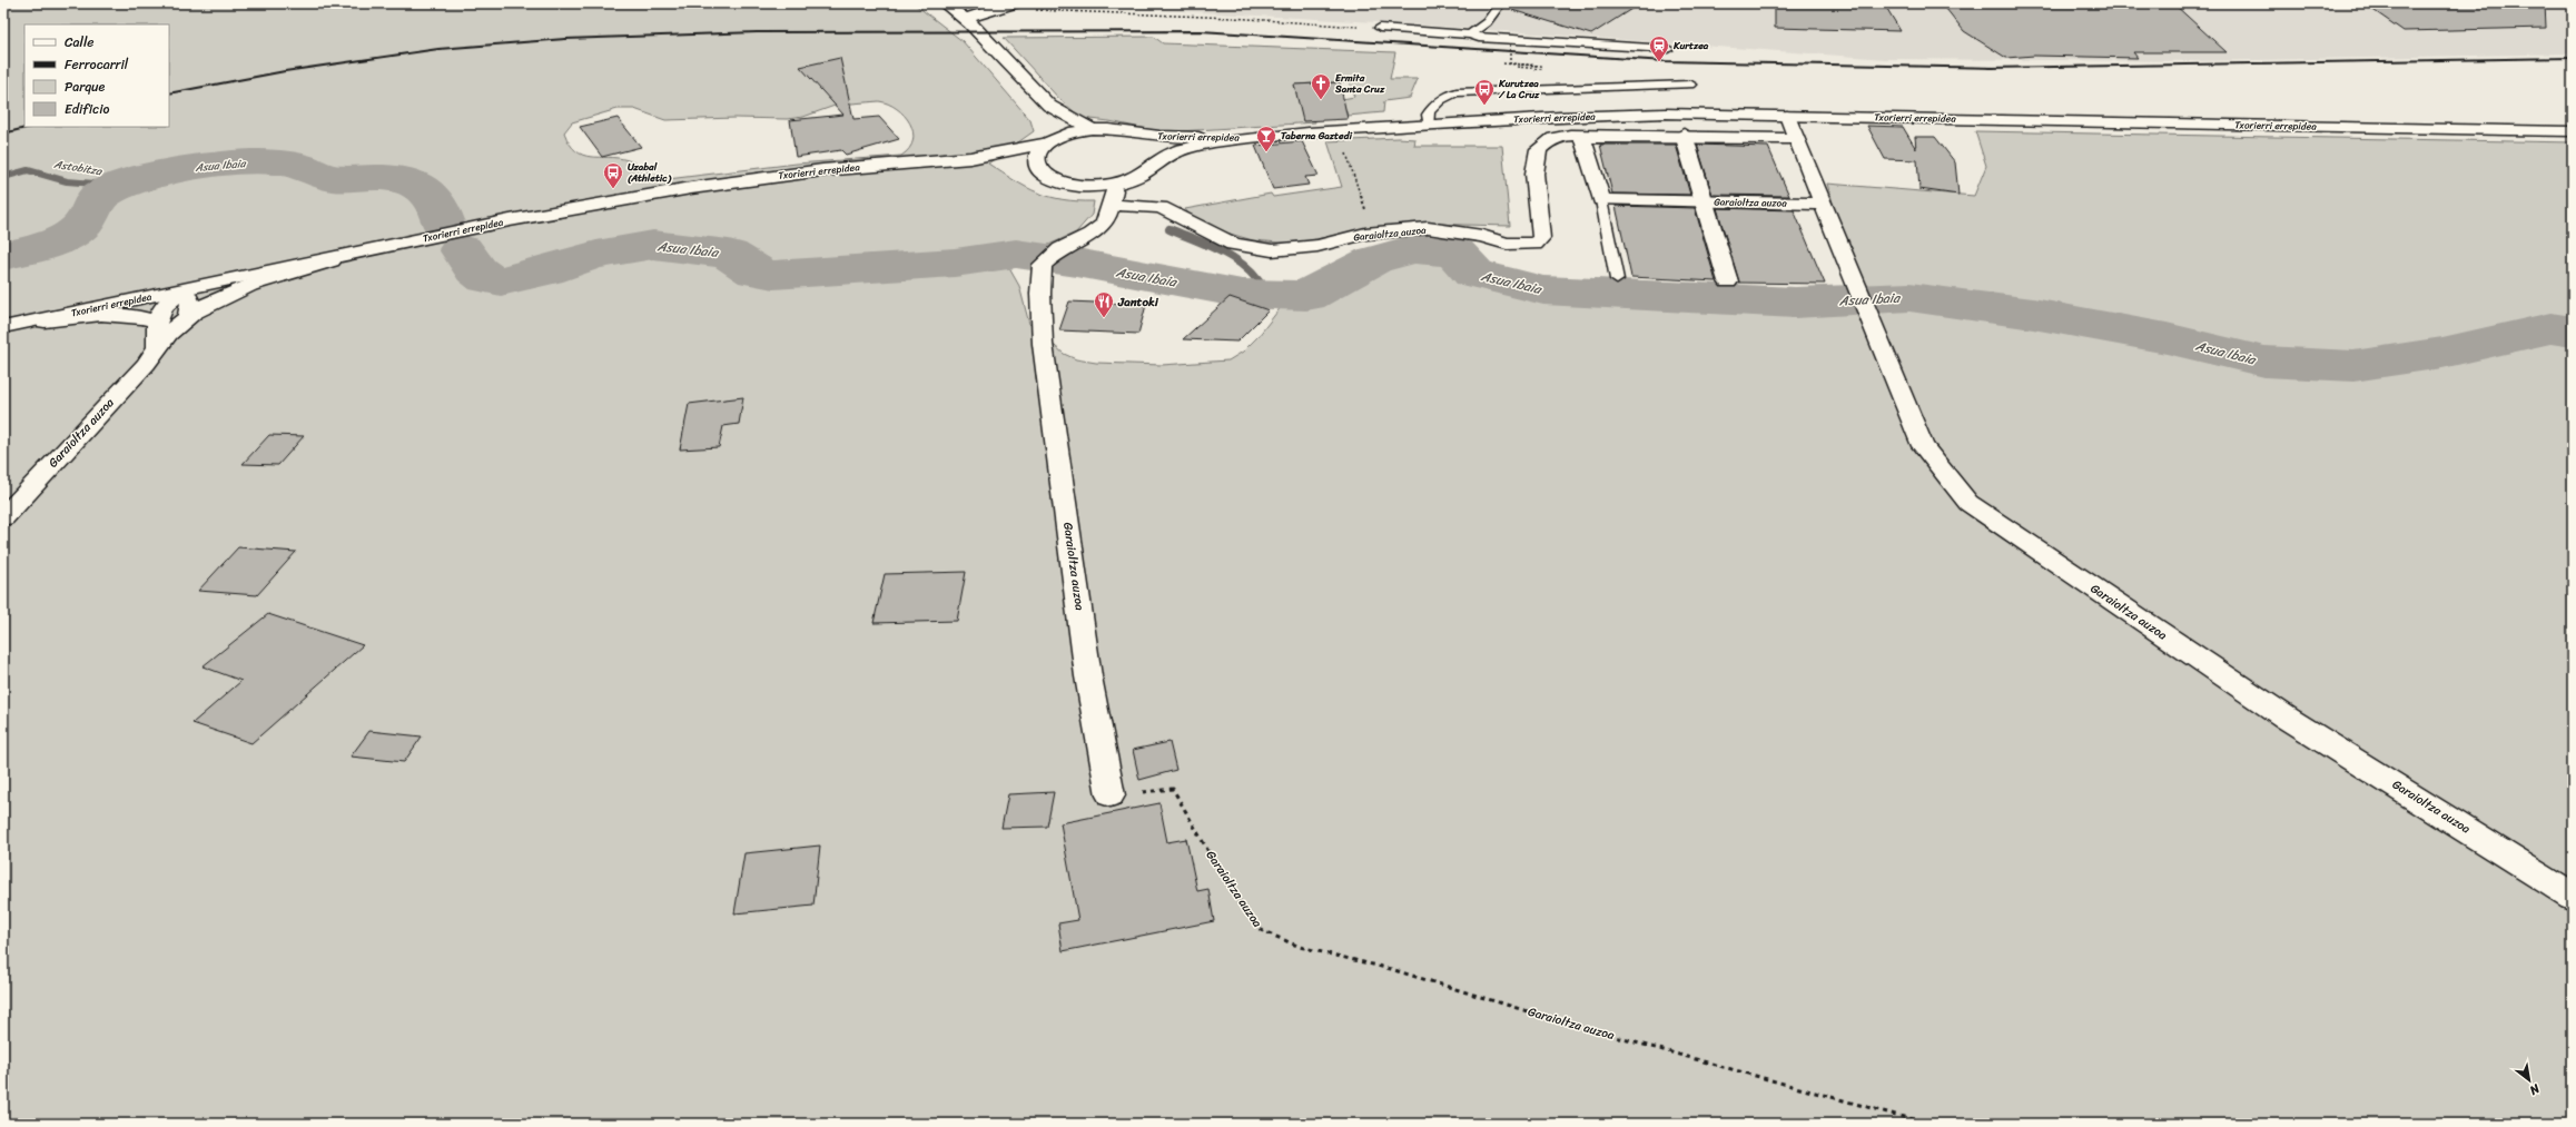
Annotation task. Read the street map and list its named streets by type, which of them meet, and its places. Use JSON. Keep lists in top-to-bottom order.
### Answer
{
  "streets": {
    "street": ["Txorierri errepidea", "Garaioltza auzoa"]
  },
  "crossings": [
    ["Txorierri errepidea", "Garaioltza auzoa"]
  ],
  "water": ["Asua Ibaia", "Astobitza"],
  "places": {
    "station": ["Kurtzea"],
    "church": ["Ermita Santa Cruz"],
    "bus stop": ["Kurutzea / La Cruz", "Uzabal (Athletic)"],
    "bar": ["Taberna Gaztedi"],
    "restaurant": ["Jantoki"]
  },
  "legend": [
    "Calle",
    "Ferrocarril",
    "Parque",
    "Edificio"
  ],
  "north": "bottom right"
}
